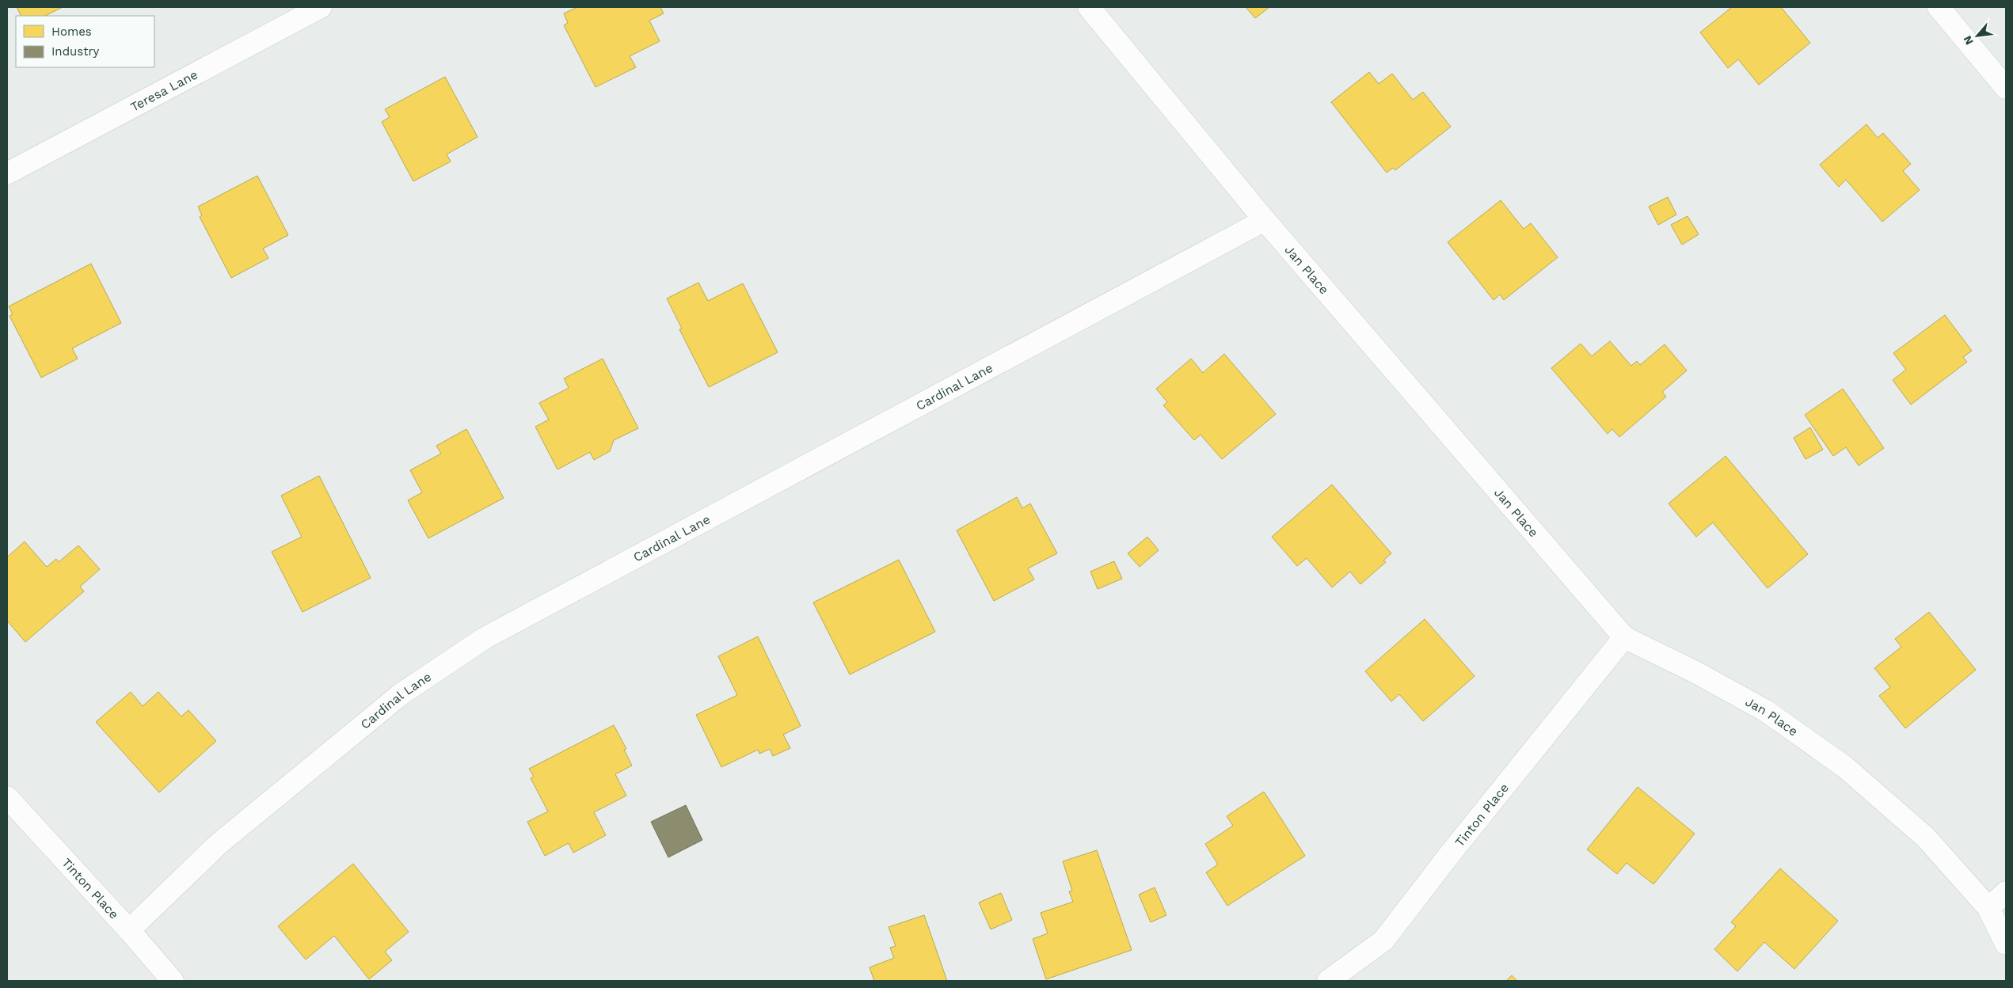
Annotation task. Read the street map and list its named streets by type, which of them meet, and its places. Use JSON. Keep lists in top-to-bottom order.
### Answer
{
  "streets": {
    "street": [
      "Teresa Lane",
      "Jan Place",
      "Cardinal Lane",
      "Tinton Place"
    ]
  },
  "crossings": [
    ["Jan Place", "Cardinal Lane"],
    ["Jan Place", "Tinton Place"],
    ["Cardinal Lane", "Tinton Place"]
  ],
  "legend": ["Homes", "Industry"],
  "north": "bottom left"
}
